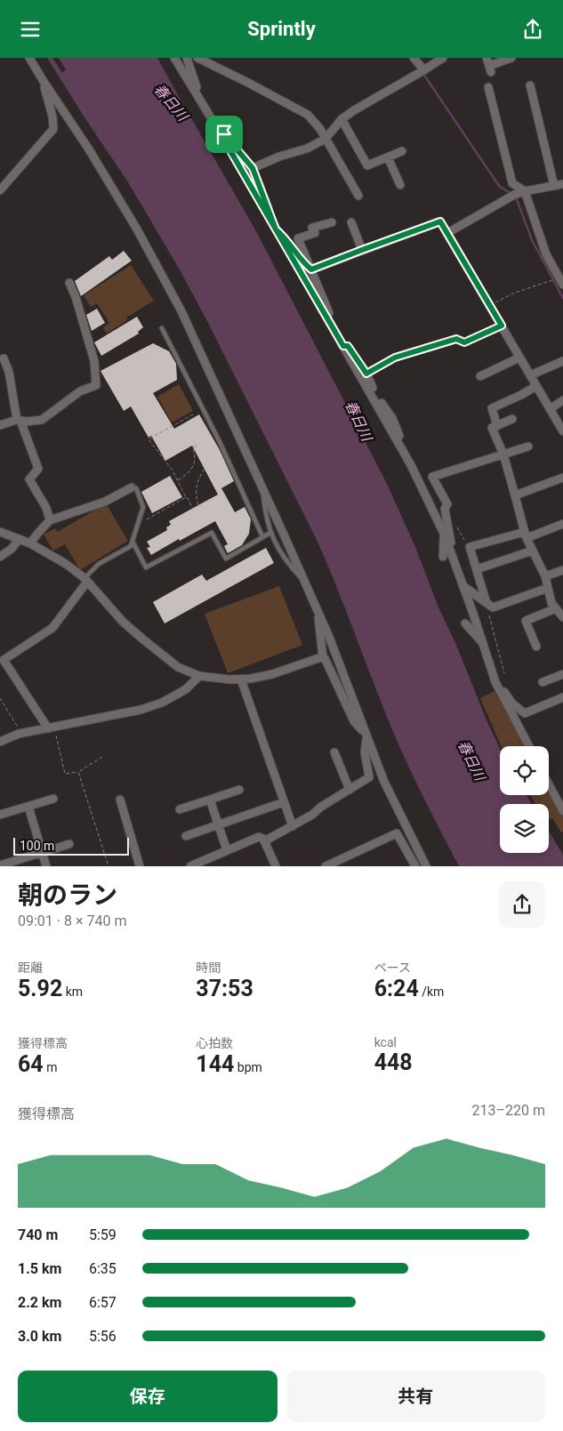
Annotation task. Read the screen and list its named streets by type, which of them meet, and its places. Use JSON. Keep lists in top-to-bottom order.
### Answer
{
  "water": ["春日川"],
  "scale_bar": "100 m",
  "page": {
    "header": "Sprintly",
    "scale": "100 m",
    "heading": ["朝のラン", "09:01 · 8 × 740 m"],
    "stats": [
      ["距離", "5.92 km"],
      ["時間", "37:53"],
      ["ペース", "6:24 /km"],
      ["獲得標高", "64 m"],
      ["心拍数", "144 bpm"],
      ["kcal", "448"]
    ],
    "chart": ["獲得標高", "213–220 m"],
    "list": [
      {
        "name": "740 m",
        "note": "5:59"
      },
      {
        "name": "1.5 km",
        "note": "6:35"
      },
      {
        "name": "2.2 km",
        "note": "6:57"
      },
      {
        "name": "3.0 km",
        "note": "5:56"
      }
    ],
    "buttons": ["保存", "共有"]
  }
}
